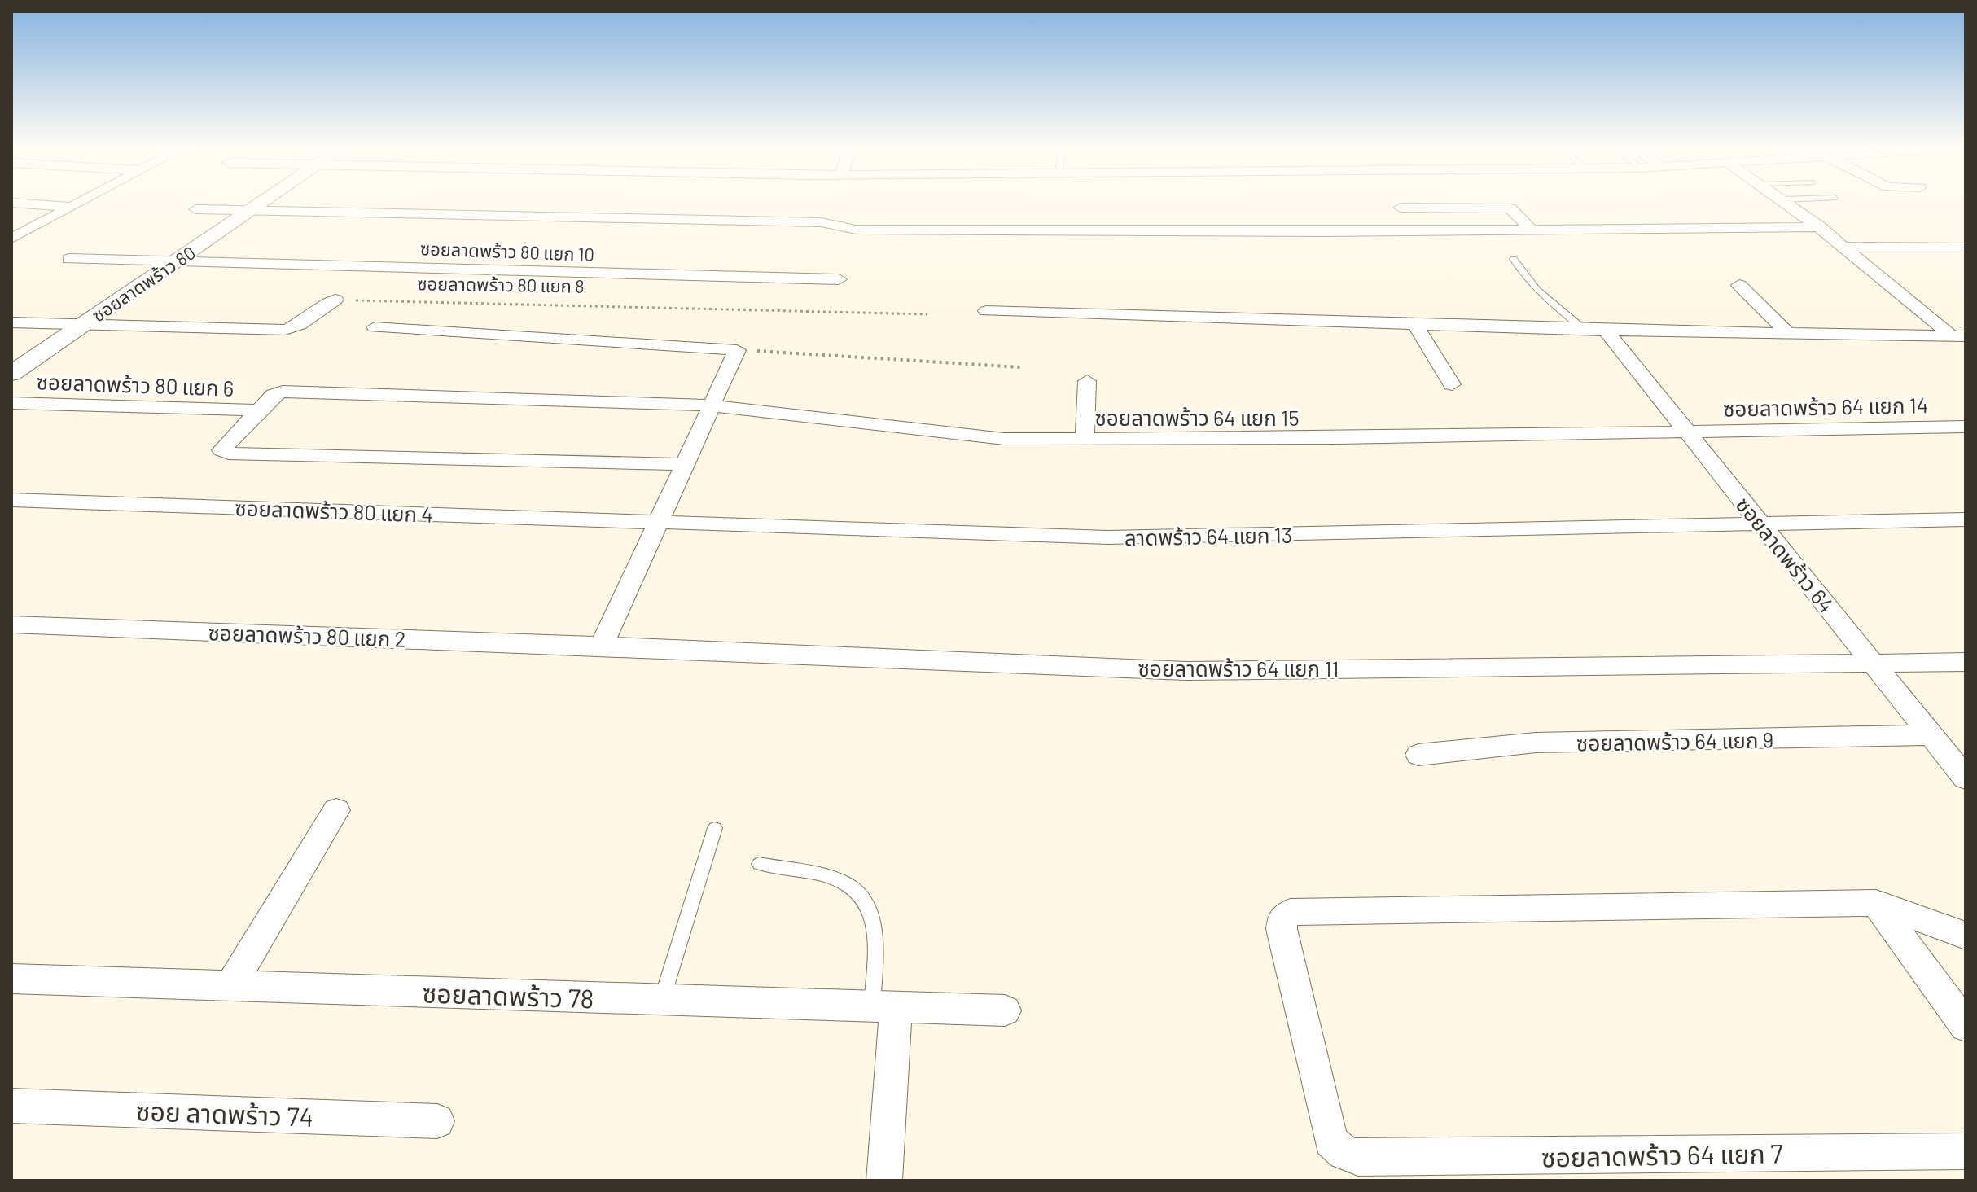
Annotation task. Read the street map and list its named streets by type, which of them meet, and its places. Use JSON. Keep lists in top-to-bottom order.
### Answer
{
  "streets": {
    "street": [
      "ซอยลาดพร้าว 80 แยก 10",
      "ซอยลาดพร้าว 80",
      "ซอยลาดพร้าว 80 แยก 6",
      "ซอยลาดพร้าว 64 แยก 14",
      "ซอยลาดพร้าว 64 แยก 15",
      "ซอยลาดพร้าว 80 แยก 4",
      "ลาดพร้าว 64 แยก 13",
      "ซอยลาดพร้าว 64",
      "ซอยลาดพร้าว 80 แยก 2",
      "ซอยลาดพร้าว 64 แยก 11",
      "ซอยลาดพร้าว 64 แยก 9",
      "ซอยลาดพร้าว 78",
      "ซอย ลาดพร้าว 74",
      "ซอยลาดพร้าว 64 แยก 7"
    ],
    "path": ["ซอยลาดพร้าว 80 แยก 8"]
  },
  "crossings": [
    ["ซอยลาดพร้าว 80 แยก 10", "ซอยลาดพร้าว 80"],
    ["ซอยลาดพร้าว 80 แยก 6", "ซอยลาดพร้าว 64 แยก 15"],
    ["ซอยลาดพร้าว 64 แยก 14", "ซอยลาดพร้าว 64 แยก 15"],
    ["ซอยลาดพร้าว 64 แยก 14", "ซอยลาดพร้าว 64"],
    ["ซอยลาดพร้าว 64 แยก 15", "ซอยลาดพร้าว 64"],
    ["ซอยลาดพร้าว 80 แยก 4", "ลาดพร้าว 64 แยก 13"],
    ["ลาดพร้าว 64 แยก 13", "ซอยลาดพร้าว 64"],
    ["ซอยลาดพร้าว 64", "ซอยลาดพร้าว 64 แยก 11"],
    ["ซอยลาดพร้าว 64", "ซอยลาดพร้าว 64 แยก 9"],
    ["ซอยลาดพร้าว 80 แยก 2", "ซอยลาดพร้าว 64 แยก 11"]
  ]
}
